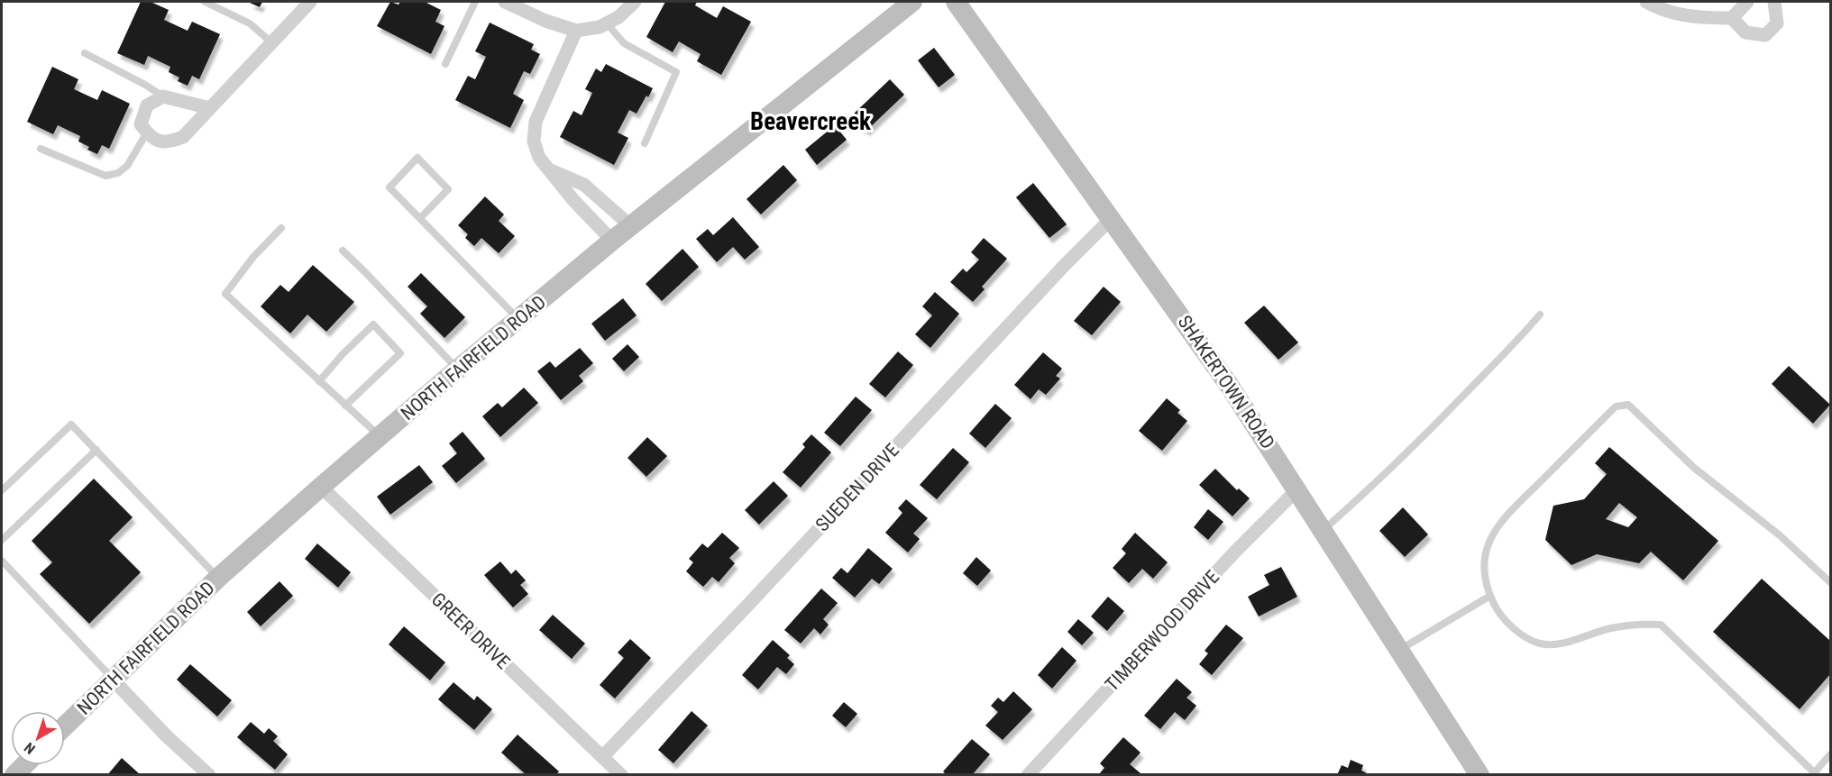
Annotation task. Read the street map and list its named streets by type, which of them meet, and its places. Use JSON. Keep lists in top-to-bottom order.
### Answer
{
  "streets": {
    "main road": ["NORTH FAIRFIELD ROAD", "SHAKERTOWN ROAD"],
    "street": ["SUEDEN DRIVE", "GREER DRIVE", "TIMBERWOOD DRIVE"]
  },
  "crossings": [
    ["NORTH FAIRFIELD ROAD", "GREER DRIVE"],
    ["SHAKERTOWN ROAD", "SUEDEN DRIVE"],
    ["SHAKERTOWN ROAD", "TIMBERWOOD DRIVE"],
    ["SUEDEN DRIVE", "GREER DRIVE"]
  ],
  "districts": ["Beavercreek"],
  "north": "bottom left"
}
